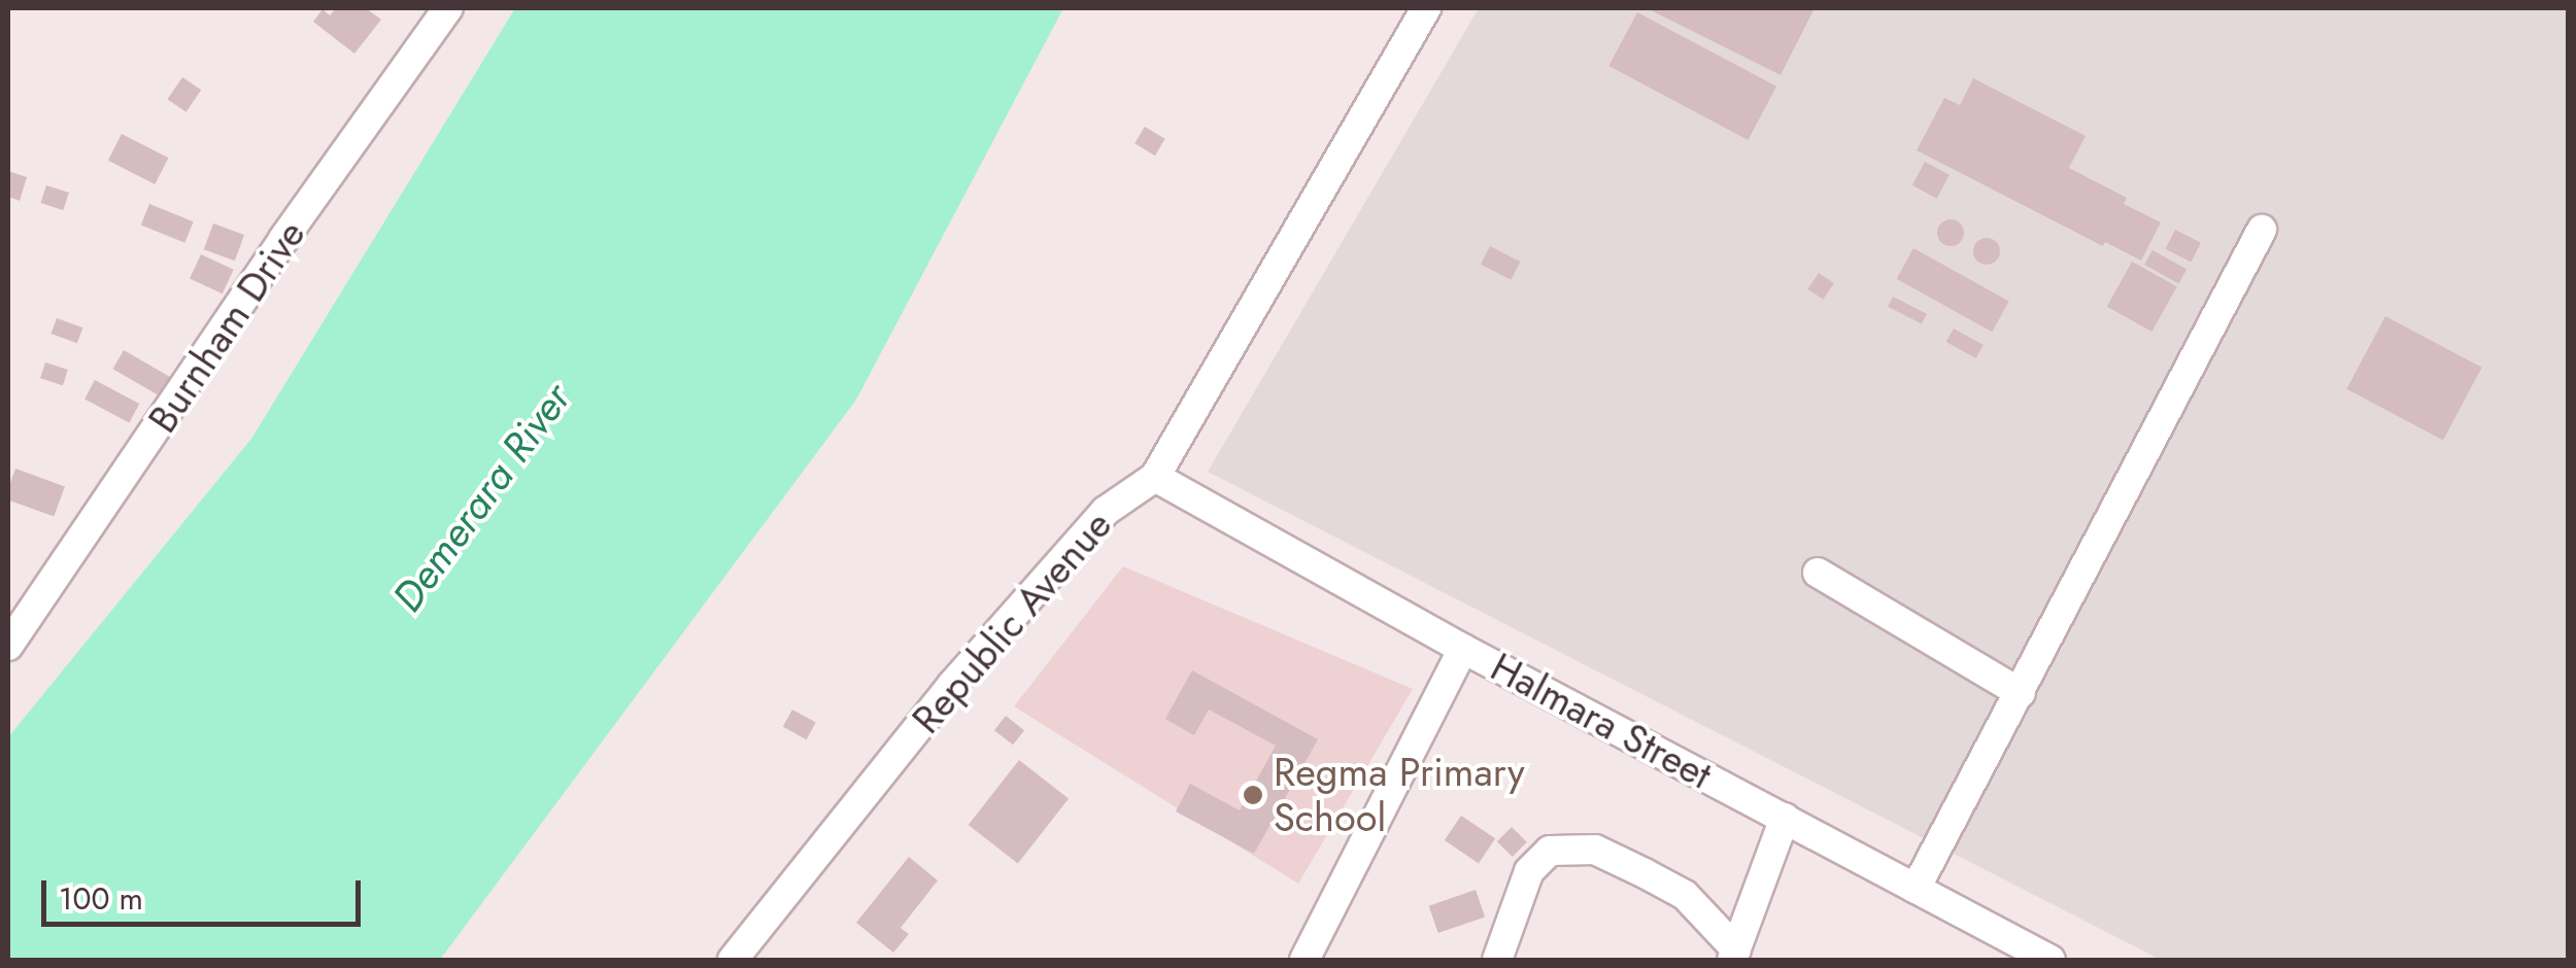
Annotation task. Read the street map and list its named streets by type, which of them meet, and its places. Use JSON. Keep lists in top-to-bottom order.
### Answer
{
  "streets": {
    "street": ["Burnham Drive", "Republic Avenue", "Halmara Street"]
  },
  "crossings": [
    ["Republic Avenue", "Halmara Street"]
  ],
  "water": ["Demerara River"],
  "places": ["Regma Primary School"],
  "scale_bar": "100 m"
}
